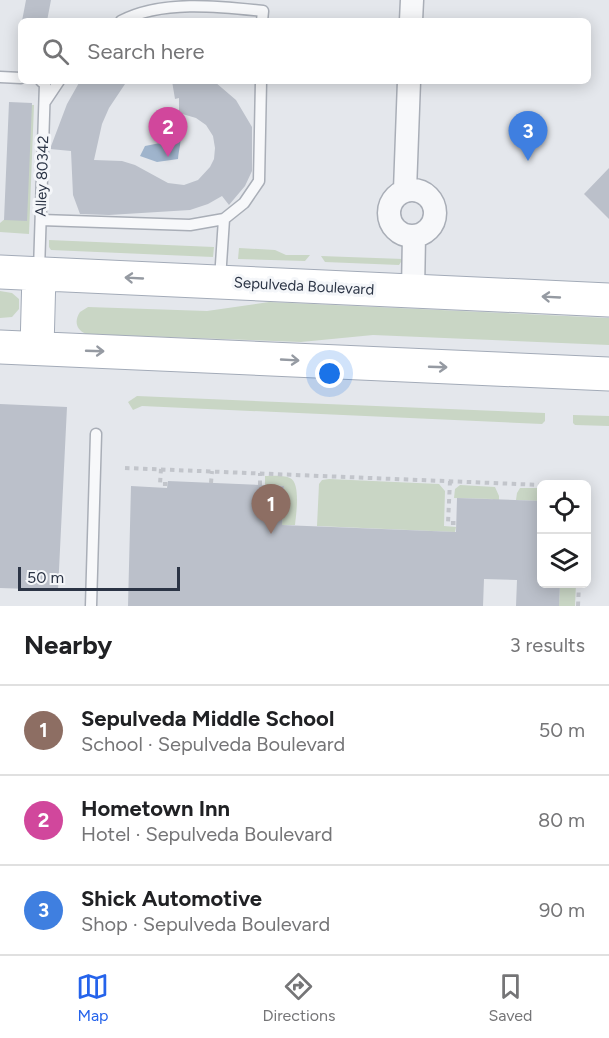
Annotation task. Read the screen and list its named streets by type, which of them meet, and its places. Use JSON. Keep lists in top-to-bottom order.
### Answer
{
  "streets": {
    "main road": ["Sepulveda Boulevard"],
    "lane": ["Alley 80342"]
  },
  "crossings": [
    ["Alley 80342", "Sepulveda Boulevard"]
  ],
  "scale_bar": "50 m",
  "page": {
    "search": "Search here",
    "pins": ["2", "3", "1"],
    "scale": "50 m",
    "heading": ["Nearby", "3 results"],
    "list": [
      {
        "mark": "1",
        "name": "Sepulveda Middle School",
        "note": "School · Sepulveda Boulevard",
        "value": "50 m"
      },
      {
        "mark": "2",
        "name": "Hometown Inn",
        "note": "Hotel · Sepulveda Boulevard",
        "value": "80 m"
      },
      {
        "mark": "3",
        "name": "Shick Automotive",
        "note": "Shop · Sepulveda Boulevard",
        "value": "90 m"
      }
    ],
    "nav": ["Map", "Directions", "Saved"]
  }
}
